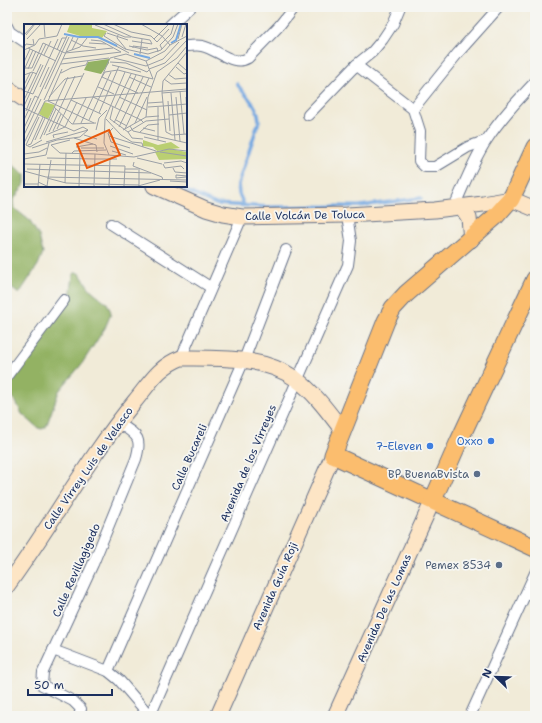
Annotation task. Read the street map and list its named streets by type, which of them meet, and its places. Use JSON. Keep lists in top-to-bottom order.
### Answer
{
  "streets": {
    "street": [
      "Calle Volcán De Toluca",
      "Calle Bucareli",
      "Avenida de los Virreyes",
      "Calle Virrey Luis de Velasco",
      "Calle Revillagigedo",
      "Avenida Guía Roji",
      "Avenida De las Lomas"
    ]
  },
  "crossings": [
    ["Calle Volcán De Toluca", "Avenida de los Virreyes"],
    ["Calle Virrey Luis de Velasco", "Calle Revillagigedo"]
  ],
  "places": [
    "Oxxo",
    "7-Eleven",
    "BP BuenaBvista",
    "Pemex 8534"
  ],
  "scale_bar": "50 m",
  "north": "top left"
}
